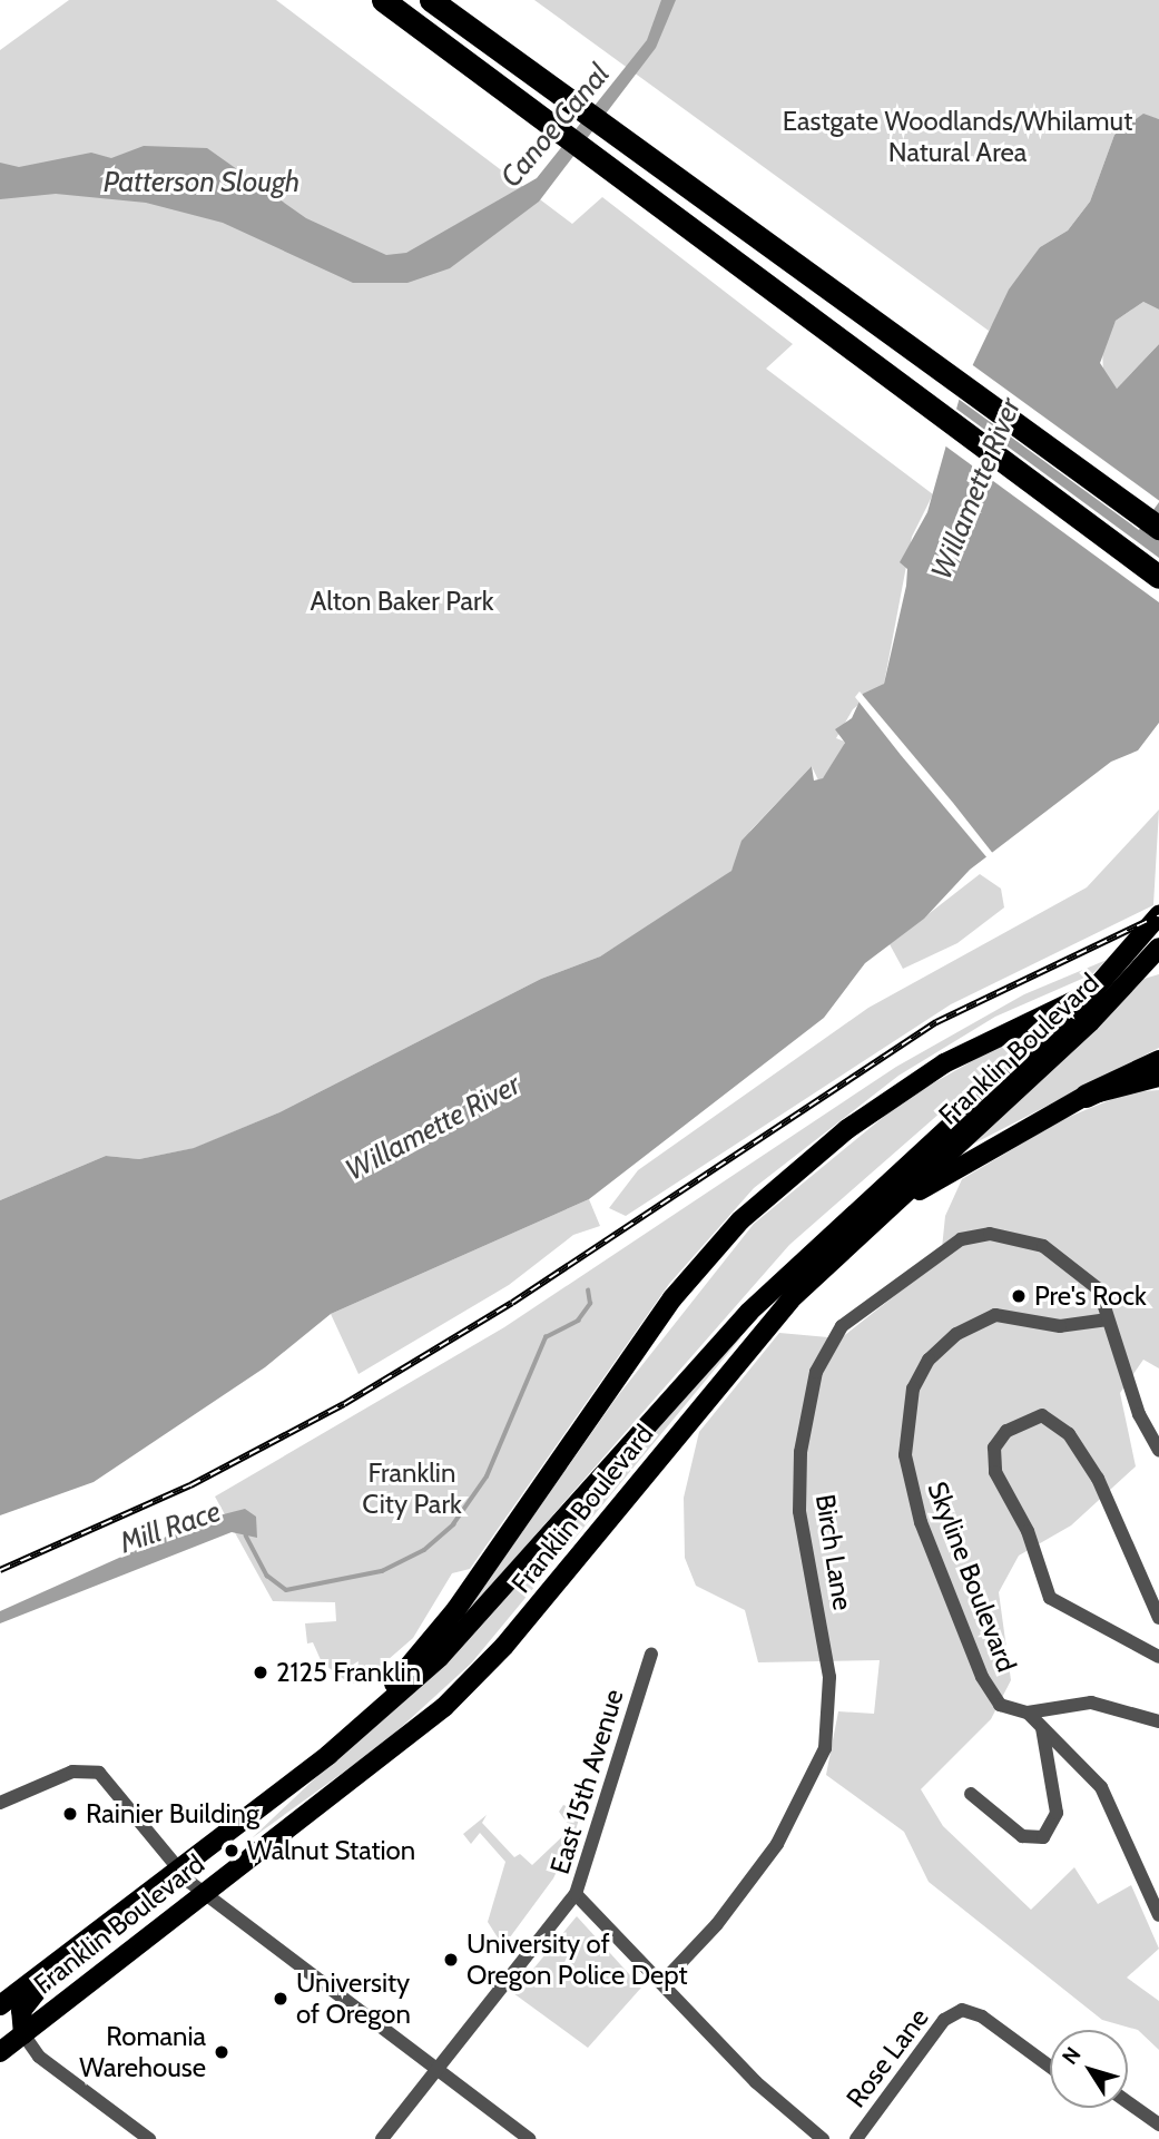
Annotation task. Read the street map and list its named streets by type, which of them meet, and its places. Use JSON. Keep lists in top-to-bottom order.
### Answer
{
  "streets": {
    "main road": ["Franklin Boulevard"],
    "street": [
      "Birch Lane",
      "Skyline Boulevard",
      "East 15th Avenue",
      "Rose Lane"
    ]
  },
  "crossings": [
    ["Birch Lane", "Skyline Boulevard"]
  ],
  "water": [
    "Canoe Canal",
    "Patterson Slough",
    "Willamette River",
    "Mill Race"
  ],
  "parks": ["Eastgate Woodlands/Whilamut Natural Area", "Alton Baker Park", "Franklin City Park"],
  "places": [
    "Pre's Rock",
    "2125 Franklin",
    "Rainier Building",
    "Walnut Station",
    "University of Oregon Police Dept",
    "University of Oregon",
    "Romania Warehouse"
  ],
  "north": "top left"
}
